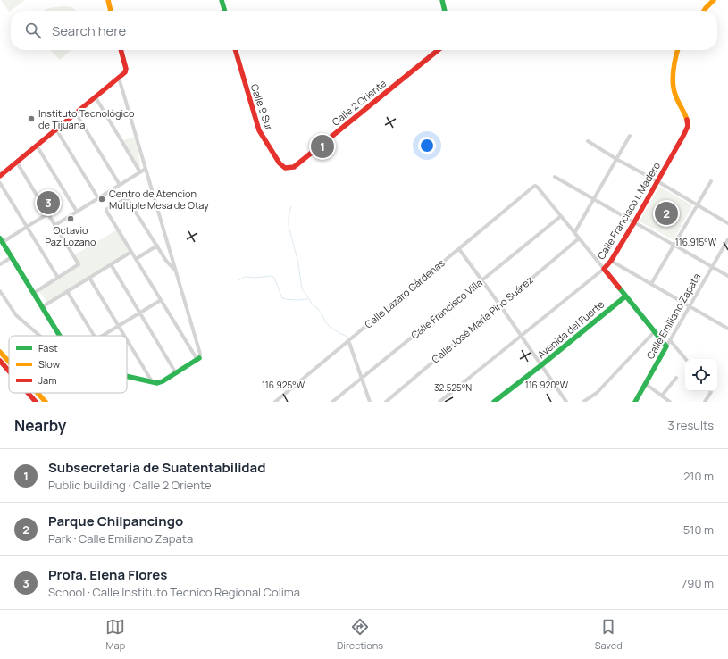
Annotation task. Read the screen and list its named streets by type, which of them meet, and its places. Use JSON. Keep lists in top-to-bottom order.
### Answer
{
  "streets": {
    "street": [
      "Calle 2 Oriente",
      "Calle 9 Sur",
      "Calle Francisco I. Madero",
      "Calle Lázaro Cárdenas",
      "Calle Francisco Villa",
      "Calle Emiliano Zapata",
      "Calle José María Pino Suárez",
      "Avenida del Fuerte"
    ]
  },
  "crossings": [
    ["Calle 2 Oriente", "Calle 9 Sur"],
    ["Calle Lázaro Cárdenas", "Calle Francisco Villa"]
  ],
  "places": ["Instituto Tecnológico de Tijuana", "Centro de Atencion Multiple Mesa de Otay", "Octavio Paz Lozano"],
  "legend": ["Fast", "Slow", "Jam"],
  "page": {
    "search": "Search here",
    "pins": ["1", "3", "2"],
    "heading": ["Nearby", "3 results"],
    "list": [
      {
        "mark": "1",
        "name": "Subsecretaria de Suatentabilidad",
        "note": "Public building · Calle 2 Oriente",
        "value": "210 m"
      },
      {
        "mark": "2",
        "name": "Parque Chilpancingo",
        "note": "Park · Calle Emiliano Zapata",
        "value": "510 m"
      },
      {
        "mark": "3",
        "name": "Profa. Elena Flores",
        "note": "School · Calle Instituto Técnico Regional Colima",
        "value": "790 m"
      }
    ],
    "nav": ["Map", "Directions", "Saved"]
  },
  "coordinates": [
    "116.915°W",
    "116.925°W",
    "116.920°W",
    "32.525°N"
  ]
}
